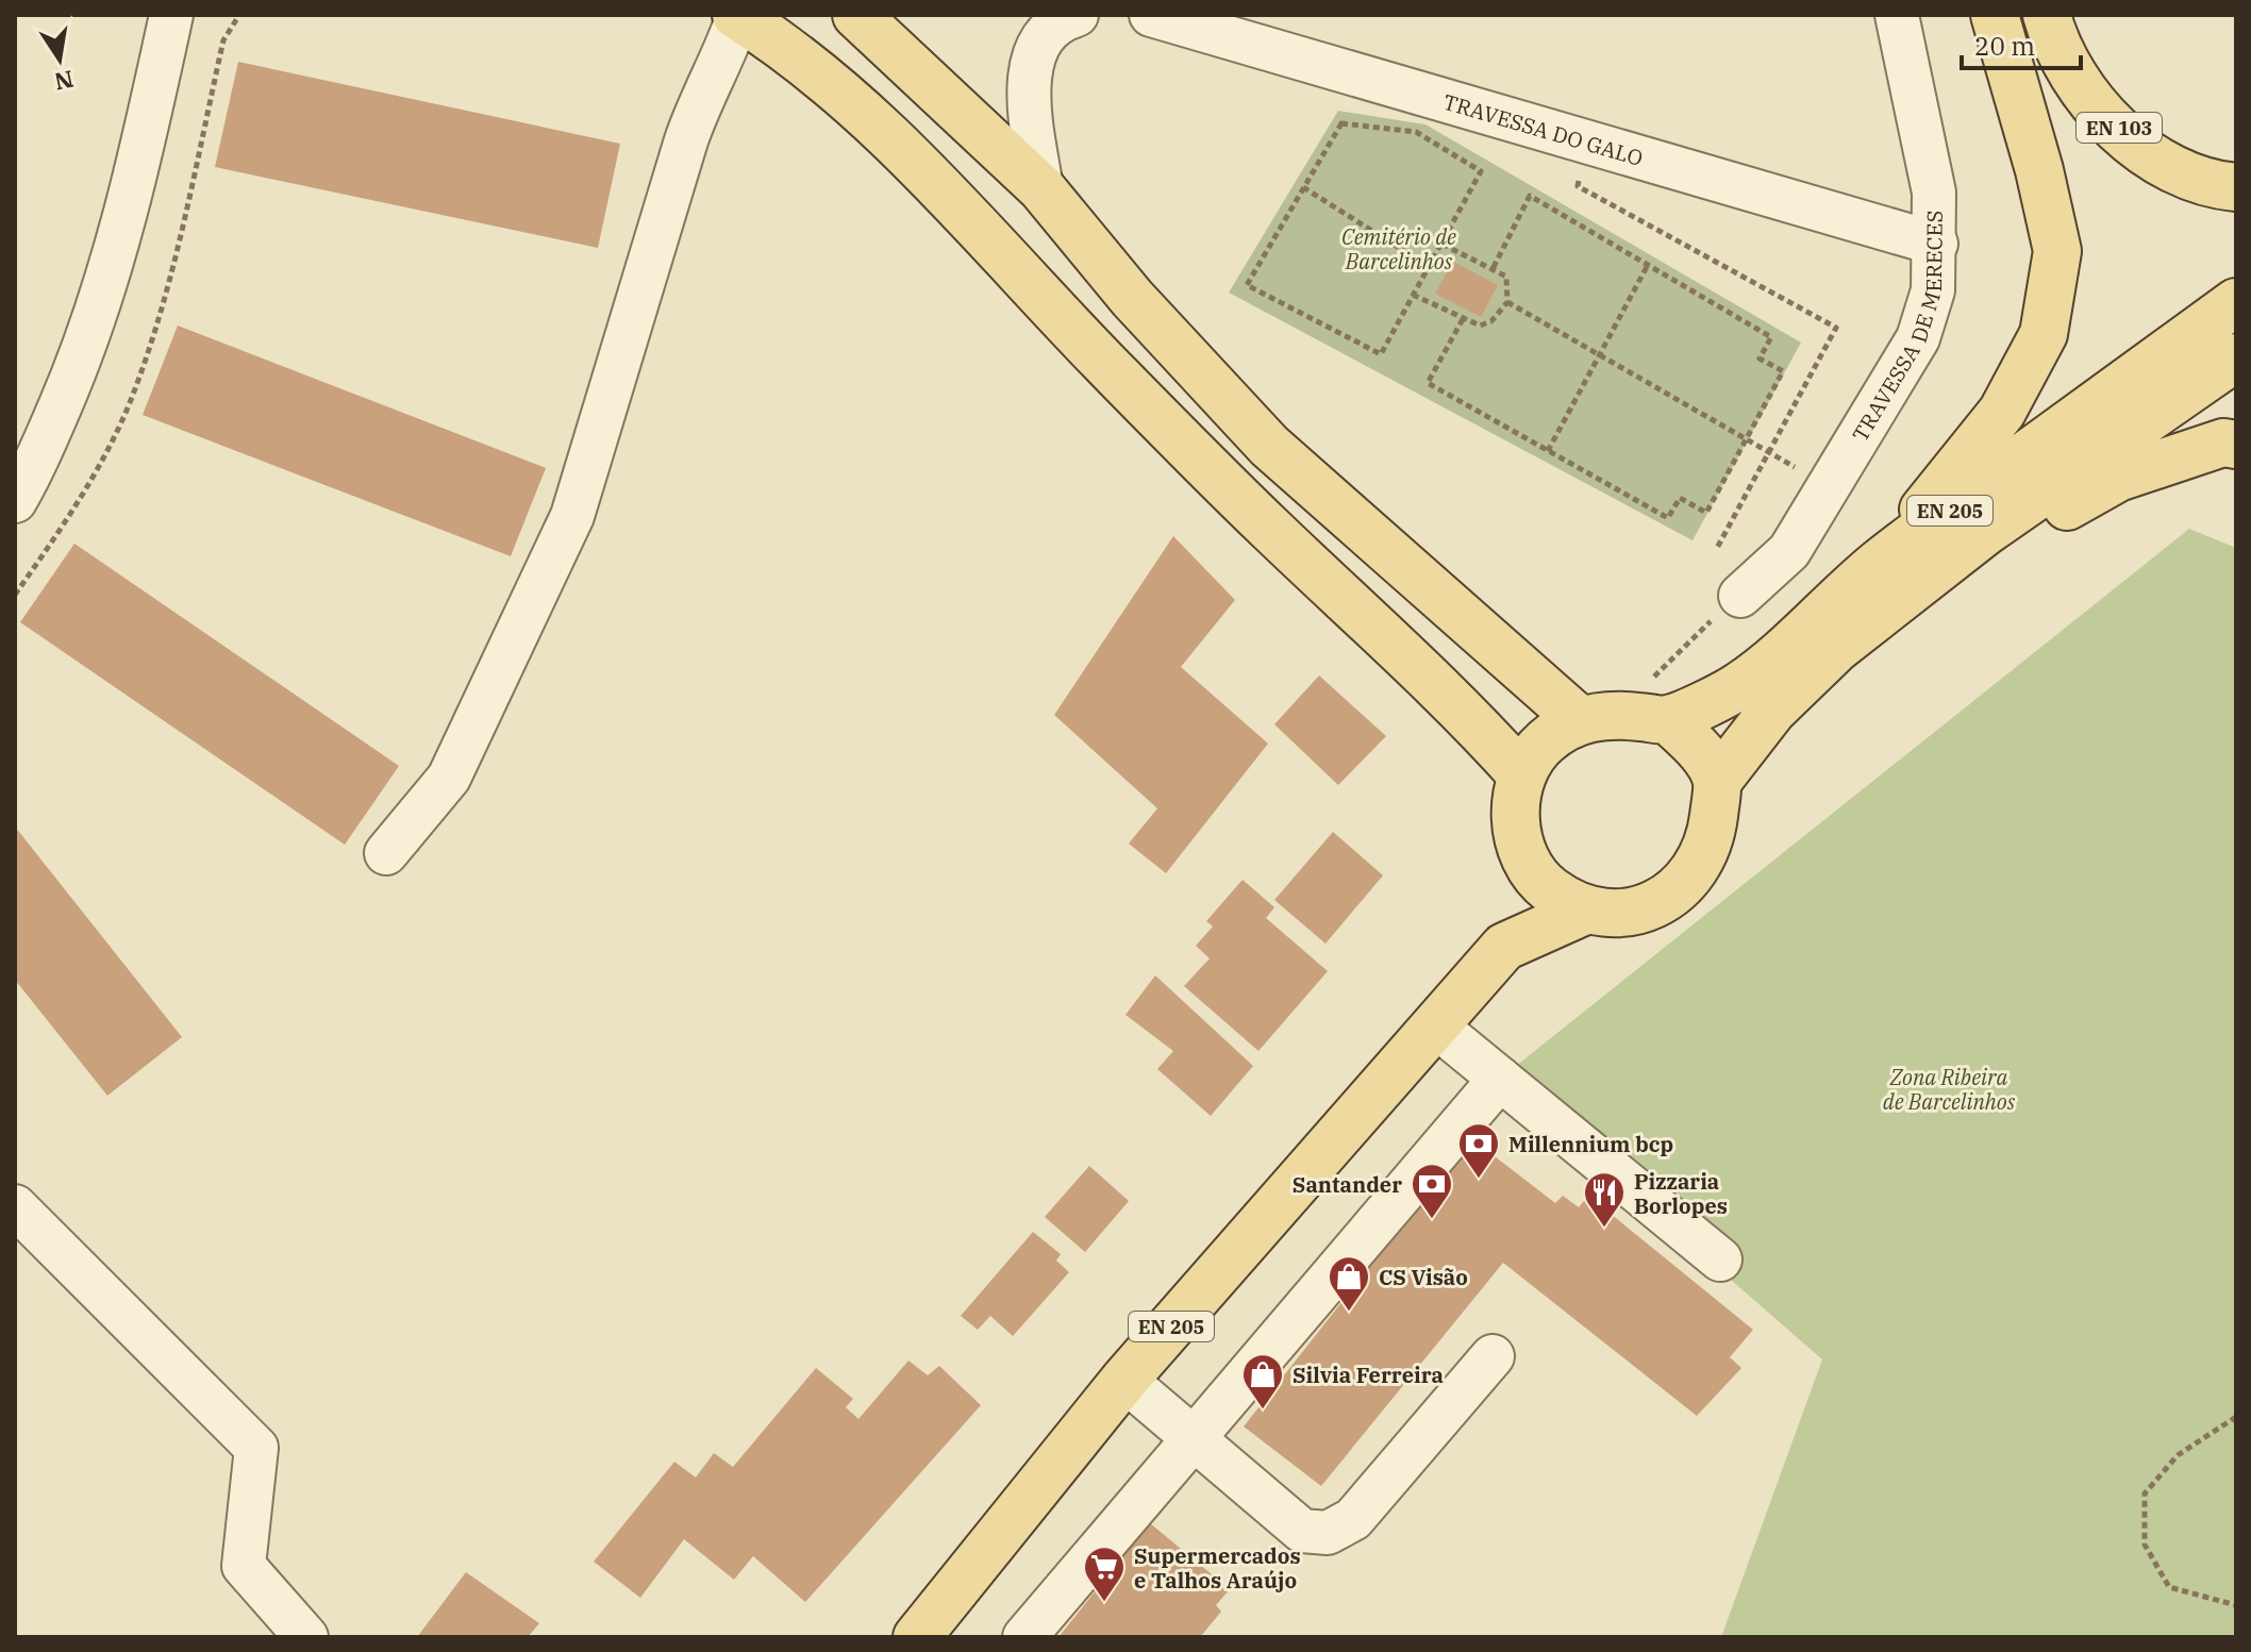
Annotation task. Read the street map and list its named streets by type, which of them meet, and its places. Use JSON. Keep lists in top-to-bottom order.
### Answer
{
  "streets": {
    "main road": ["EN 103", "EN 205"],
    "street": ["TRAVESSA DO GALO", "TRAVESSA DE MERECES"]
  },
  "crossings": [
    ["TRAVESSA DO GALO", "TRAVESSA DE MERECES"]
  ],
  "parks": ["Cemitério de Barcelinhos", "Zona Ribeira de Barcelinhos"],
  "places": {
    "bank": ["Millennium bcp", "Santander"],
    "restaurant": ["Pizzaria Borlopes"],
    "shop": ["CS Visão", "Silvia Ferreira"],
    "supermarket": ["Supermercados e Talhos Araújo"]
  },
  "scale_bar": "20 m",
  "north": "bottom"
}
